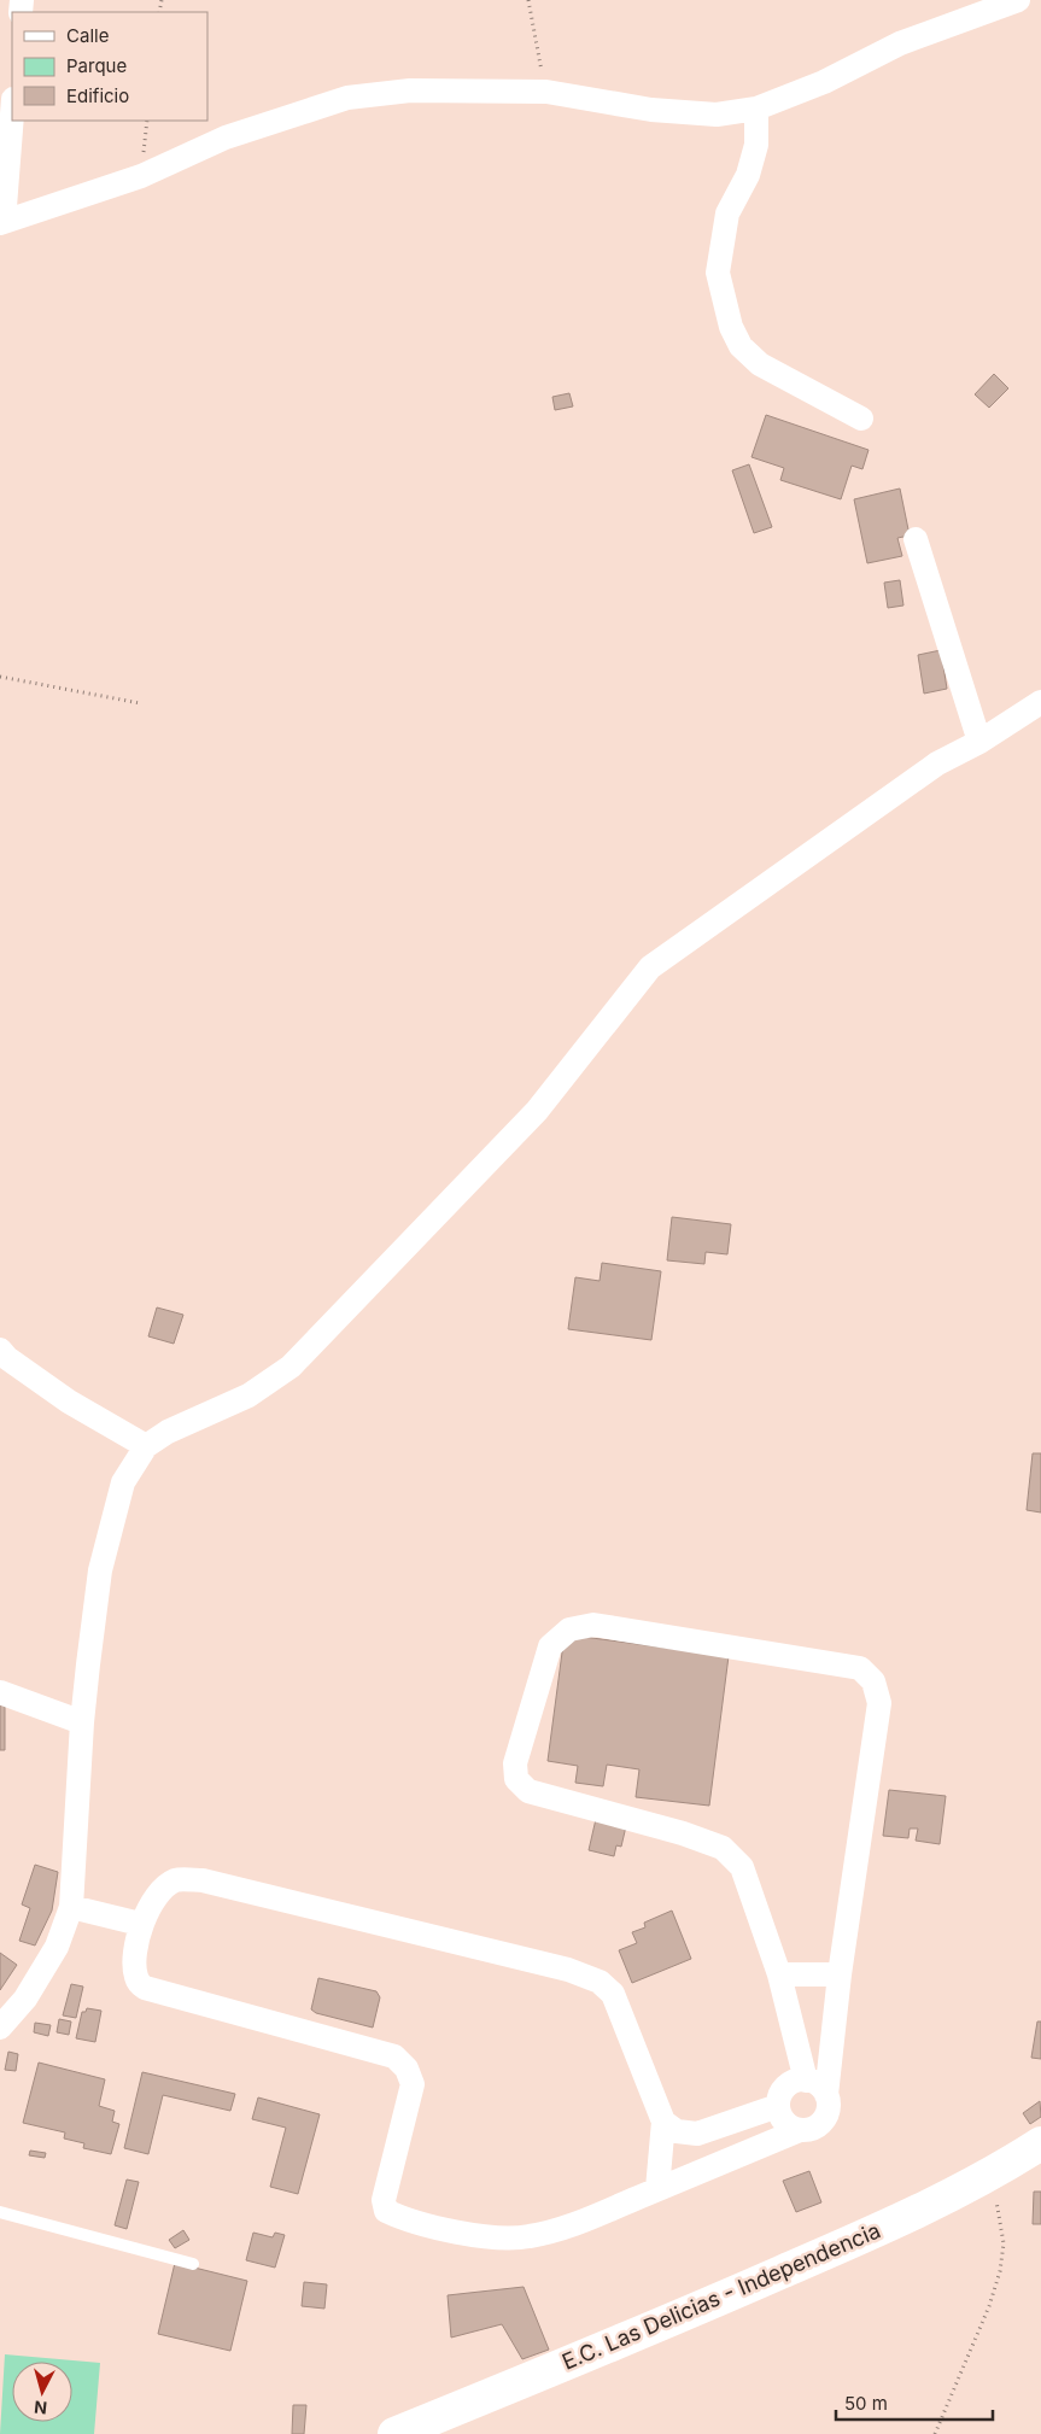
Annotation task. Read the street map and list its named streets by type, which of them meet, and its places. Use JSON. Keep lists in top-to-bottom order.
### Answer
{
  "streets": {
    "street": ["E.C. Las Delicias - Independencia"]
  },
  "legend": ["Calle", "Parque", "Edificio"],
  "scale_bar": "50 m",
  "north": "bottom"
}
